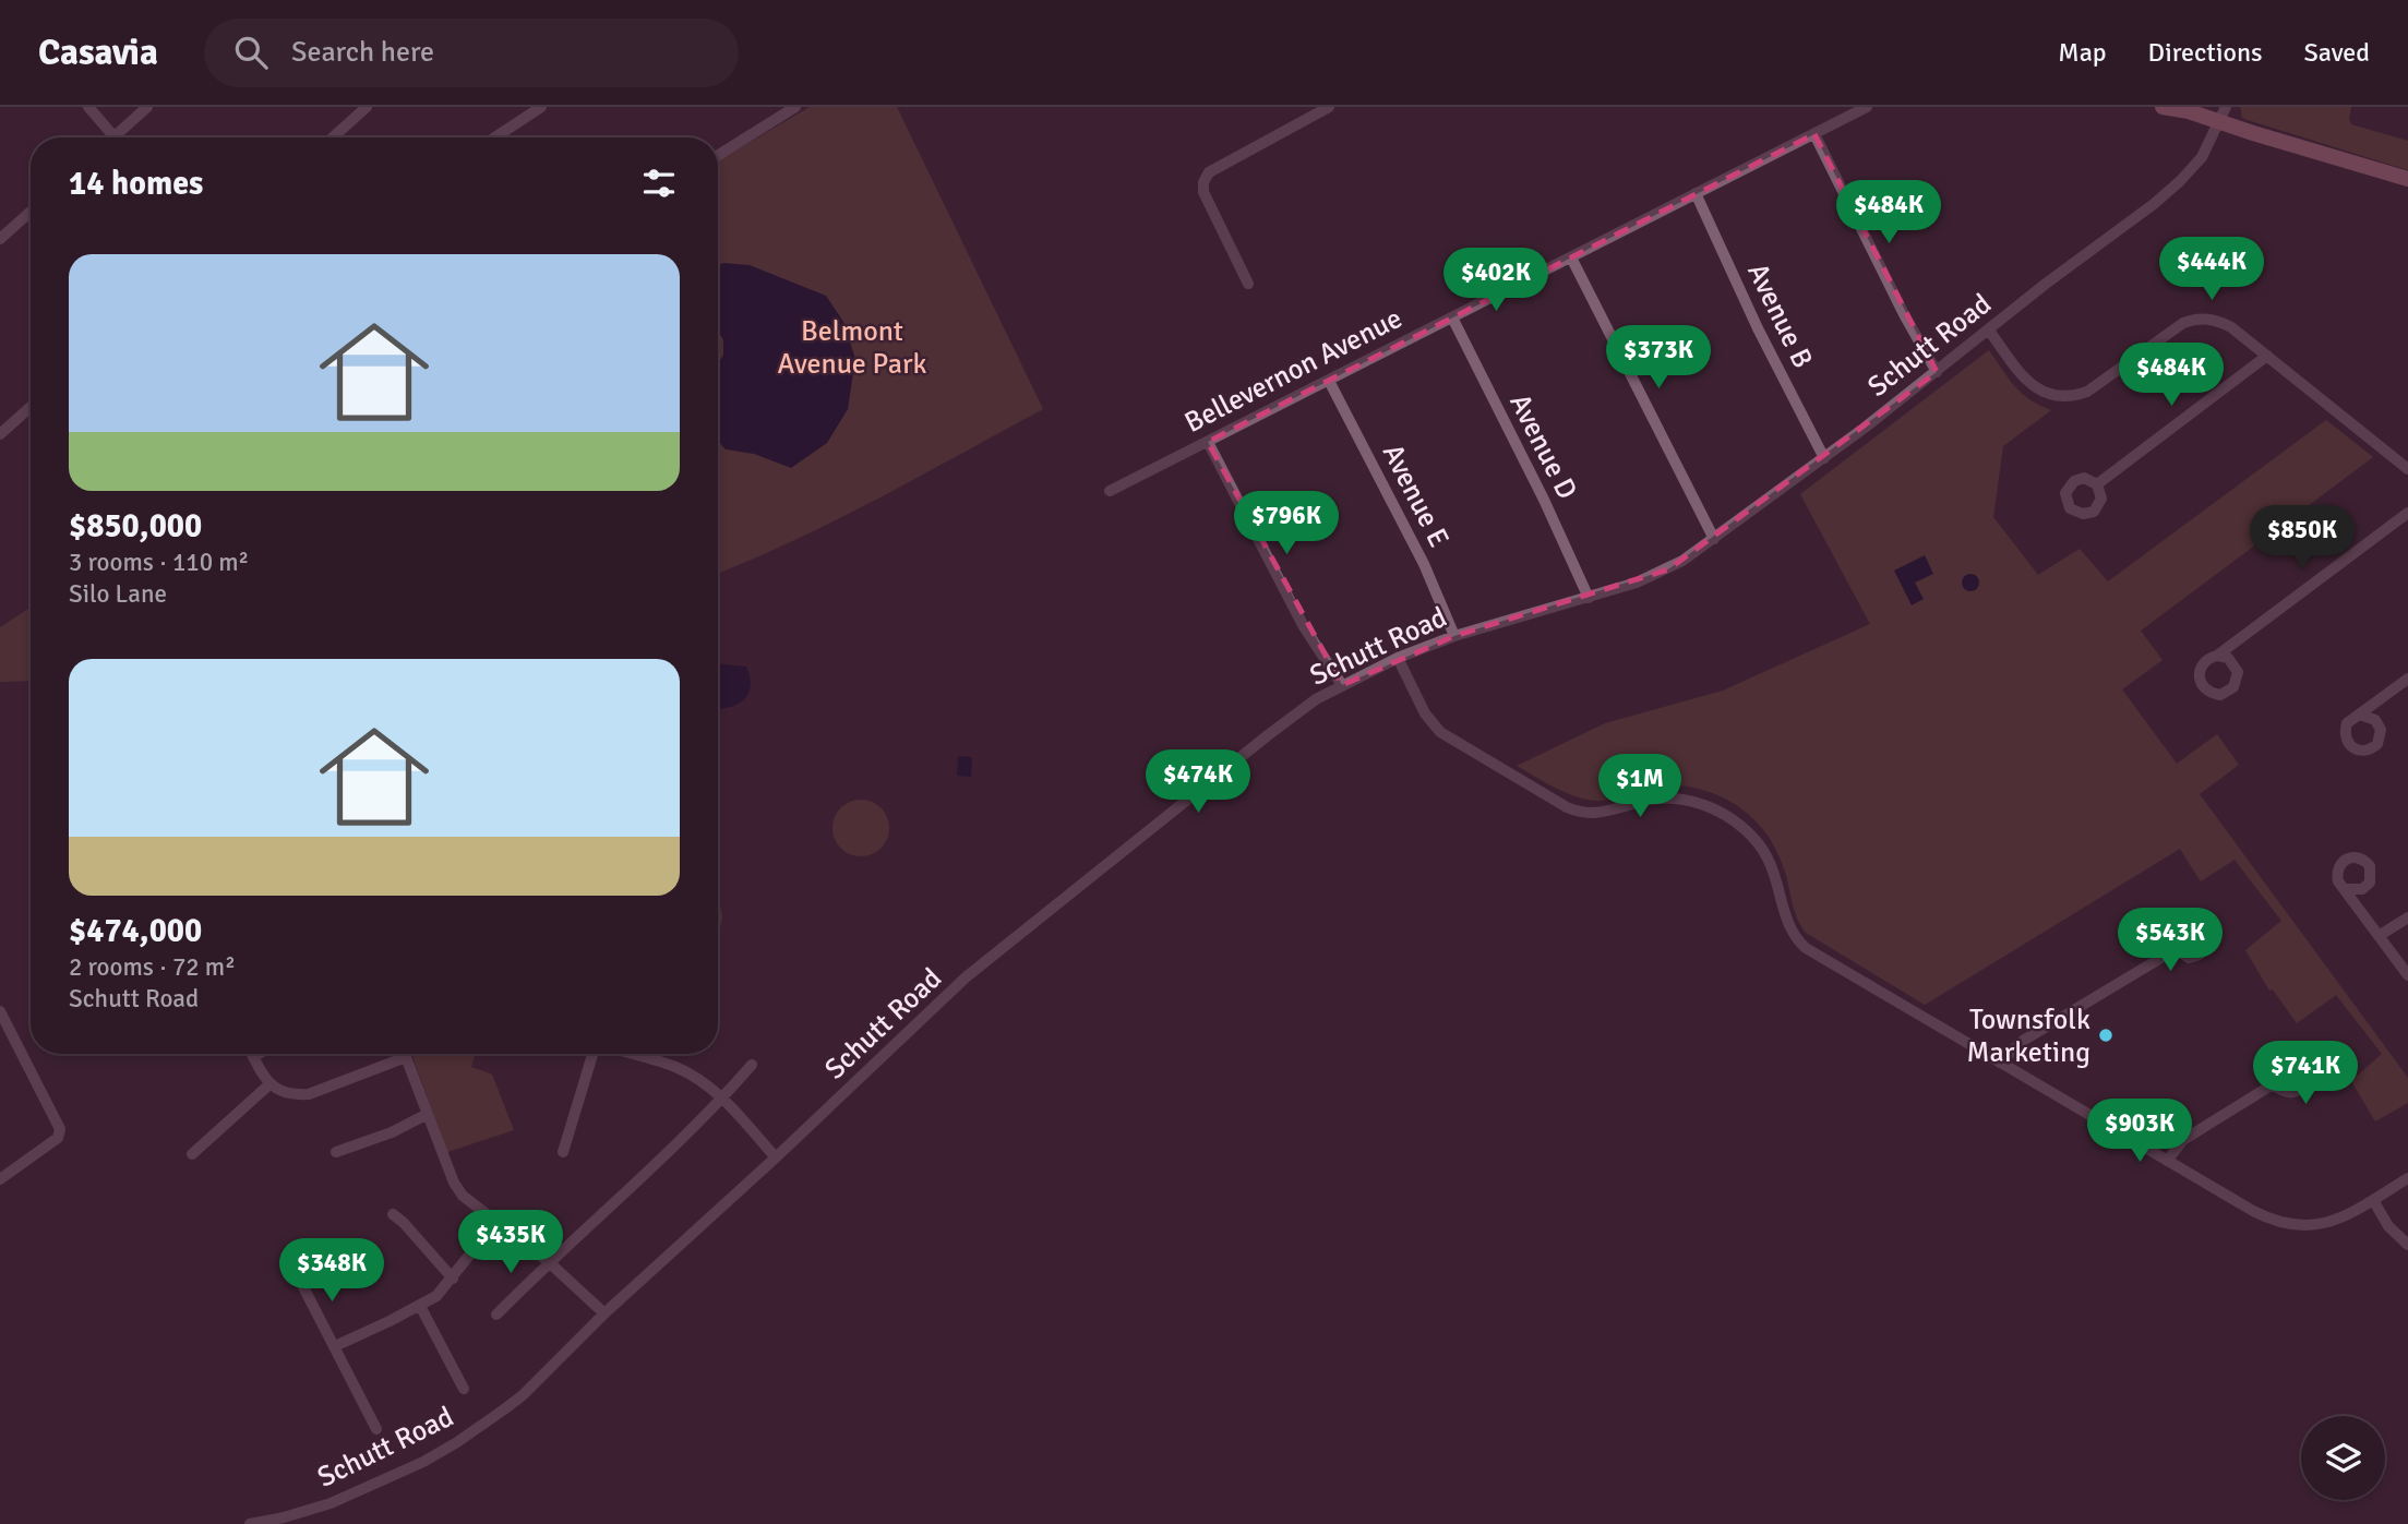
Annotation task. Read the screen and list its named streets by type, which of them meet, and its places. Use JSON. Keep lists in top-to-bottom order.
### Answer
{
  "streets": {
    "street": [
      "Avenue B",
      "Schutt Road",
      "Bellevernon Avenue",
      "Avenue D",
      "Avenue E"
    ]
  },
  "crossings": [
    ["Avenue B", "Schutt Road"],
    ["Avenue B", "Bellevernon Avenue"],
    ["Schutt Road", "Avenue D"],
    ["Schutt Road", "Avenue E"],
    ["Bellevernon Avenue", "Avenue D"],
    ["Bellevernon Avenue", "Avenue E"]
  ],
  "parks": ["Belmont Avenue Park"],
  "places": ["Townsfolk Marketing"],
  "page": {
    "header": "Casavia",
    "search": "Search here",
    "nav": ["Map", "Directions", "Saved"],
    "heading": "14 homes",
    "price": [
      "$484K",
      "$444K",
      "$402K",
      "$373K",
      "$484K",
      "$796K",
      "$850K",
      "$474K",
      "$1M",
      "$543K",
      "$741K",
      "$903K",
      "$435K",
      "$348K"
    ],
    "list": [
      {
        "name": "$850,000",
        "note": "3 rooms · 110 m² · Silo Lane"
      },
      {
        "name": "$474,000",
        "note": "2 rooms · 72 m² · Schutt Road"
      }
    ]
  }
}
